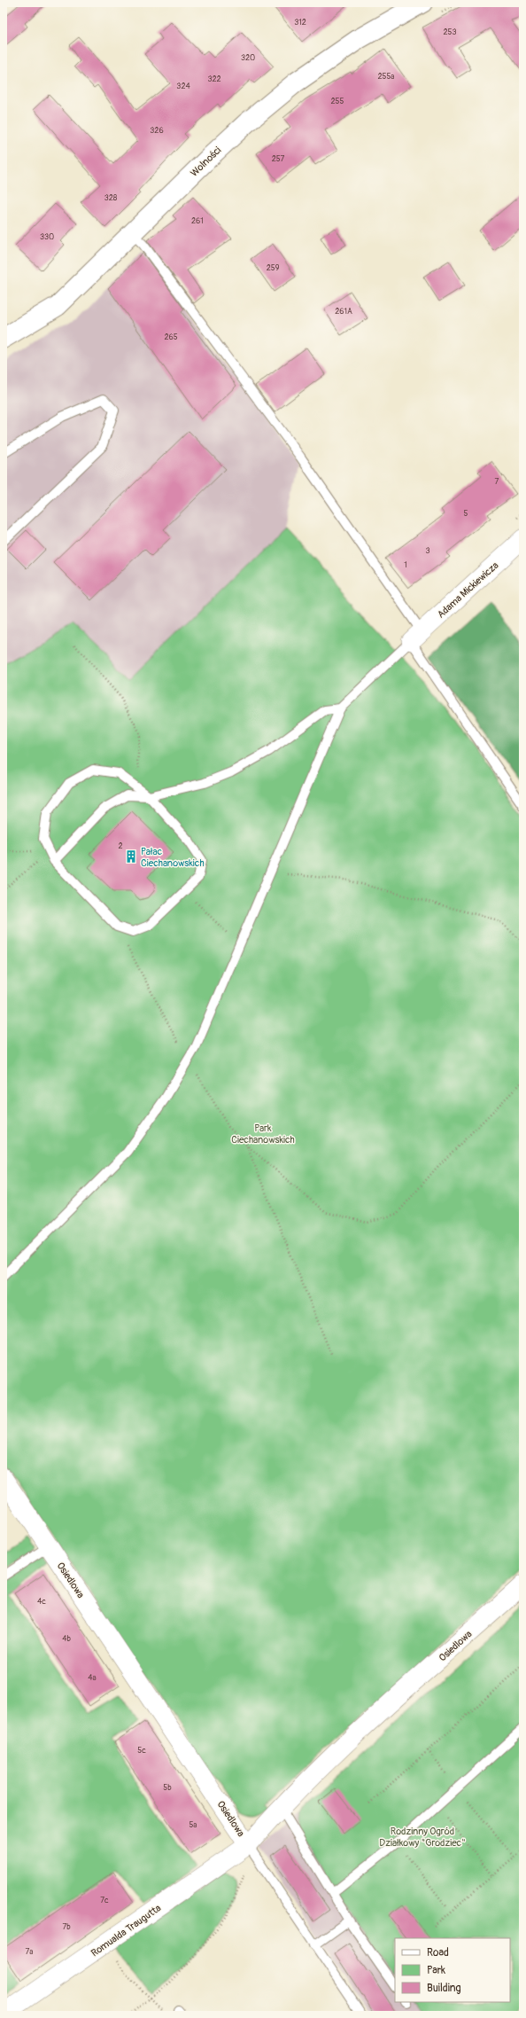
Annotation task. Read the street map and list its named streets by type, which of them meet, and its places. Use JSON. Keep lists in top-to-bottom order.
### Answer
{
  "streets": {
    "street": [
      "Wolności",
      "Adama Mickiewicza",
      "Osiedlowa",
      "Romualda Traugutta"
    ]
  },
  "crossings": [
    ["Osiedlowa", "Romualda Traugutta"]
  ],
  "parks": ["Park Ciechanowskich", "Rodzinny Ogród Działkowy \"Grodziec\""],
  "places": {
    "building": ["Pałac Ciechanowskich"]
  },
  "house_numbers": [
    "312",
    "253",
    "320",
    "255a",
    "322",
    "324",
    "255",
    "326",
    "257",
    "328",
    "261",
    "330",
    "259",
    "261A",
    "265",
    "7",
    "5",
    "3",
    "1",
    "2",
    "4c",
    "4b",
    "4a",
    "5c",
    "5b",
    "5a",
    "7c",
    "7b",
    "7a"
  ],
  "legend": ["Road", "Park", "Building"]
}
